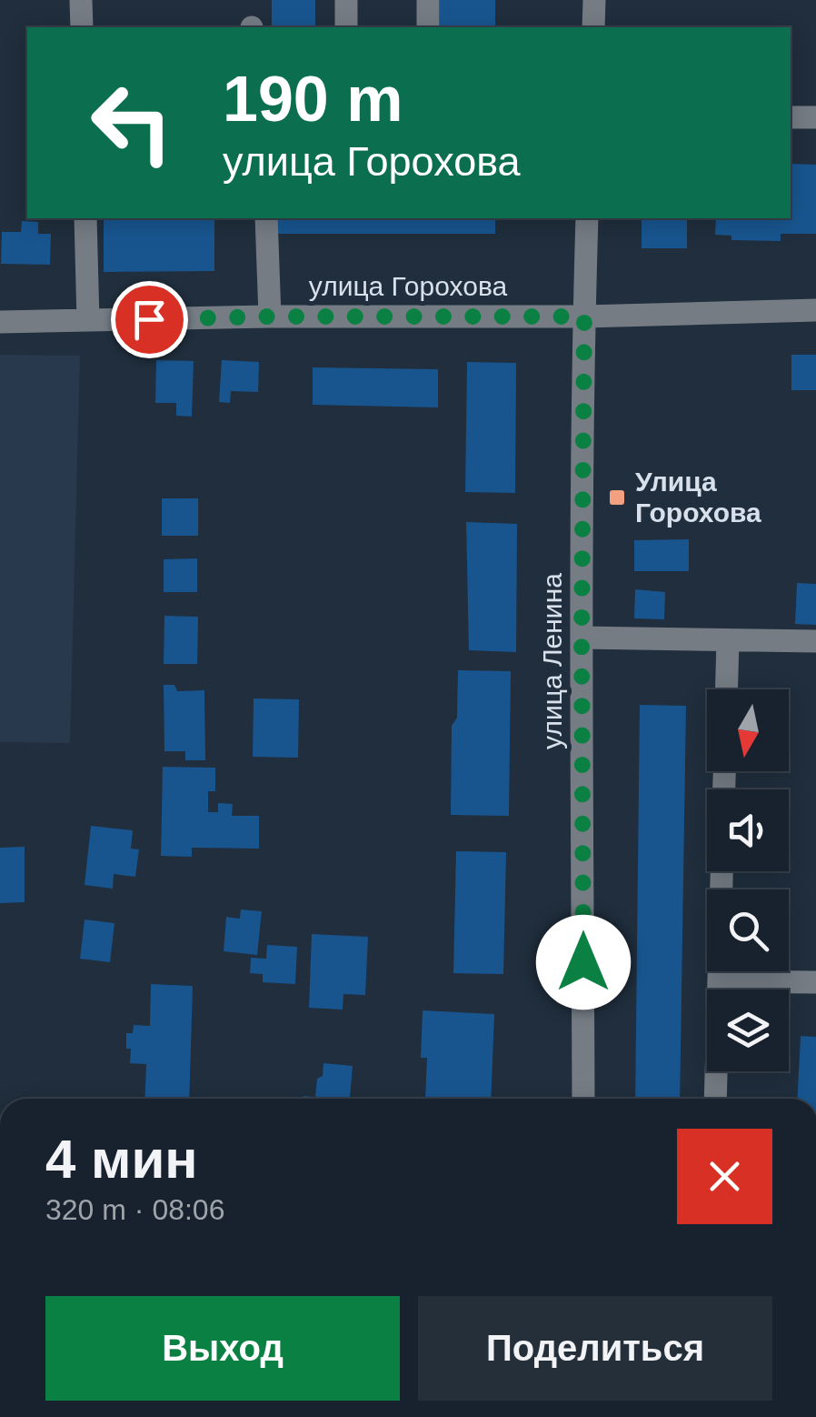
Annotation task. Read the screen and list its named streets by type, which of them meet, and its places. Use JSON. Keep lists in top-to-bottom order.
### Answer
{
  "streets": {
    "street": ["улица Горохова", "улица Ленина"]
  },
  "crossings": [
    ["улица Горохова", "улица Ленина"]
  ],
  "places": {
    "transit": ["Улица Горохова"]
  },
  "north": "bottom",
  "page": {
    "turn": ["190 m", "улица Горохова"],
    "heading": ["4 мин", "320 m · 08:06"],
    "buttons": ["Выход", "Поделиться"]
  }
}
